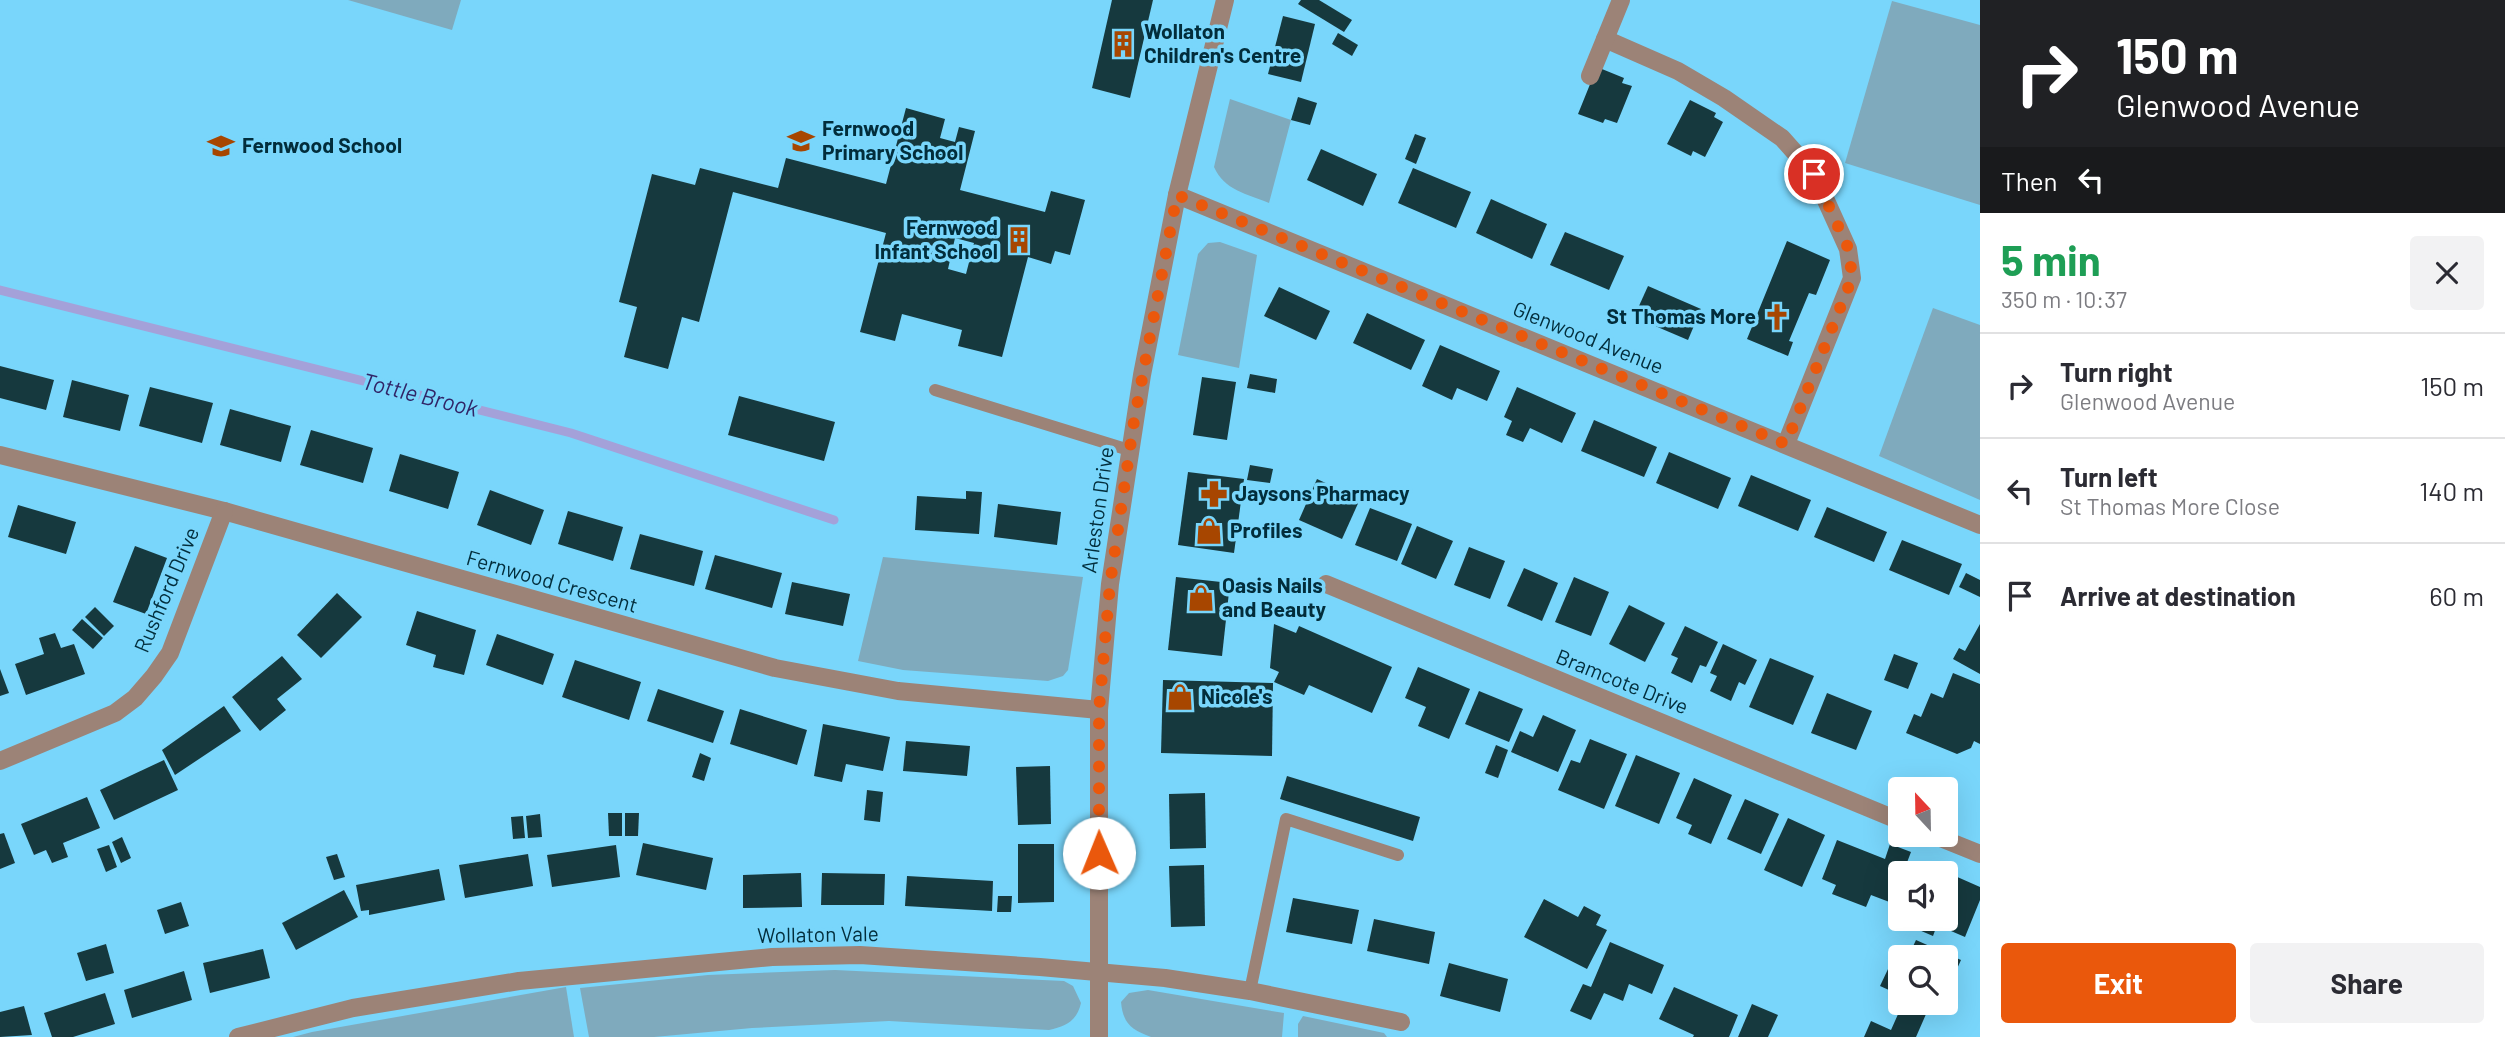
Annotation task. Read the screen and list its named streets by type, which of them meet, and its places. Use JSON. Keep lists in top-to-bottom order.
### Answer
{
  "streets": {
    "street": [
      "Glenwood Avenue",
      "Arleston Drive",
      "Fernwood Crescent",
      "Rushford Drive",
      "Bramcote Drive",
      "Wollaton Vale"
    ]
  },
  "crossings": [
    ["Glenwood Avenue", "Arleston Drive"],
    ["Arleston Drive", "Fernwood Crescent"],
    ["Arleston Drive", "Wollaton Vale"],
    ["Fernwood Crescent", "Rushford Drive"]
  ],
  "water": ["Tottle Brook"],
  "places": {
    "building": ["Wollaton Children's Centre", "Fernwood Infant School"],
    "school or university": ["Fernwood Primary School", "Fernwood School"],
    "church": ["St Thomas More"],
    "pharmacy": ["Jaysons Pharmacy"],
    "shop": ["Profiles", "Oasis Nails and Beauty", "Nicole's"]
  },
  "north": "top",
  "page": {
    "turn": ["150 m", "Glenwood Avenue"],
    "then": "Then",
    "heading": ["5 min", "350 m · 10:37"],
    "list": [
      {
        "name": "Turn right",
        "note": "Glenwood Avenue",
        "value": "150 m"
      },
      {
        "name": "Turn left",
        "note": "St Thomas More Close",
        "value": "140 m"
      },
      {
        "name": "Arrive at destination",
        "value": "60 m"
      }
    ],
    "buttons": ["Exit", "Share"]
  }
}
